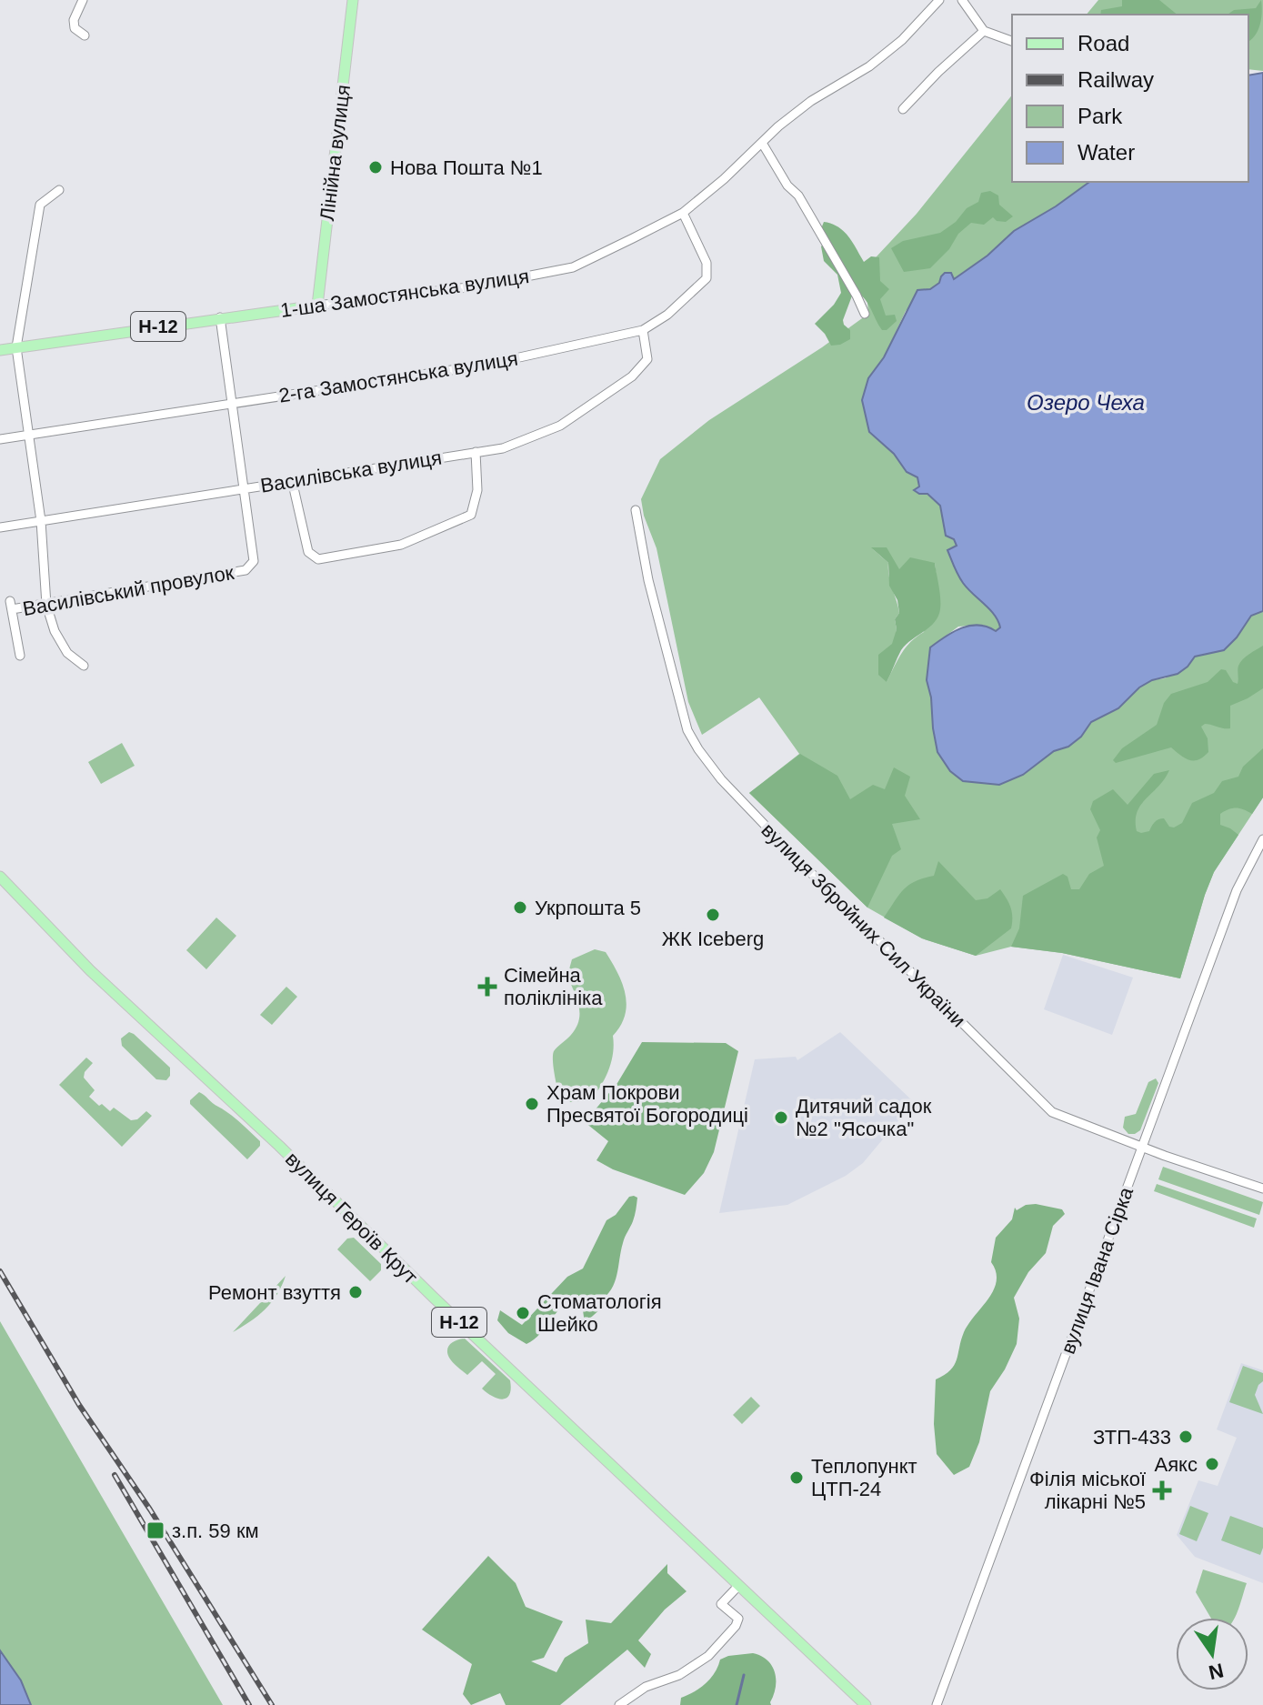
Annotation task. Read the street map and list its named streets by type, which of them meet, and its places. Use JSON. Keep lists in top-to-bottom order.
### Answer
{
  "streets": {
    "main road": [
      "Лінійна вулиця",
      "1-ша Замостянська вулиця",
      "Н-12",
      "вулиця Героїв Крут"
    ],
    "street": [
      "2-га Замостянська вулиця",
      "Василівська вулиця",
      "Василівський провулок",
      "вулиця Збройних Сил України",
      "вулиця Івана Сірка"
    ]
  },
  "crossings": [
    ["Лінійна вулиця", "1-ша Замостянська вулиця"],
    ["1-ша Замостянська вулиця", "2-га Замостянська вулиця"],
    ["1-ша Замостянська вулиця", "Василівський провулок"],
    ["2-га Замостянська вулиця", "Василівська вулиця"],
    ["2-га Замостянська вулиця", "Василівський провулок"],
    ["Василівська вулиця", "Василівський провулок"],
    ["вулиця Збройних Сил України", "вулиця Івана Сірка"]
  ],
  "water": ["Озеро Чеха"],
  "places": {
    "other": [
      "Нова Пошта №1",
      "Укрпошта 5",
      "ЖК Iceberg",
      "Храм Покрови Пресвятої Богородиці",
      "Дитячий садок №2 \"Ясочка\"",
      "Ремонт взуття",
      "Стоматологія Шейко",
      "ЗТП-433",
      "Аякс",
      "Теплопункт ЦТП-24"
    ],
    "health": ["Сімейна поліклініка", "Філія міської лікарні №5"],
    "transit": ["з.п. 59 км"]
  },
  "legend": [
    "Road",
    "Railway",
    "Park",
    "Water"
  ],
  "north": "bottom"
}
